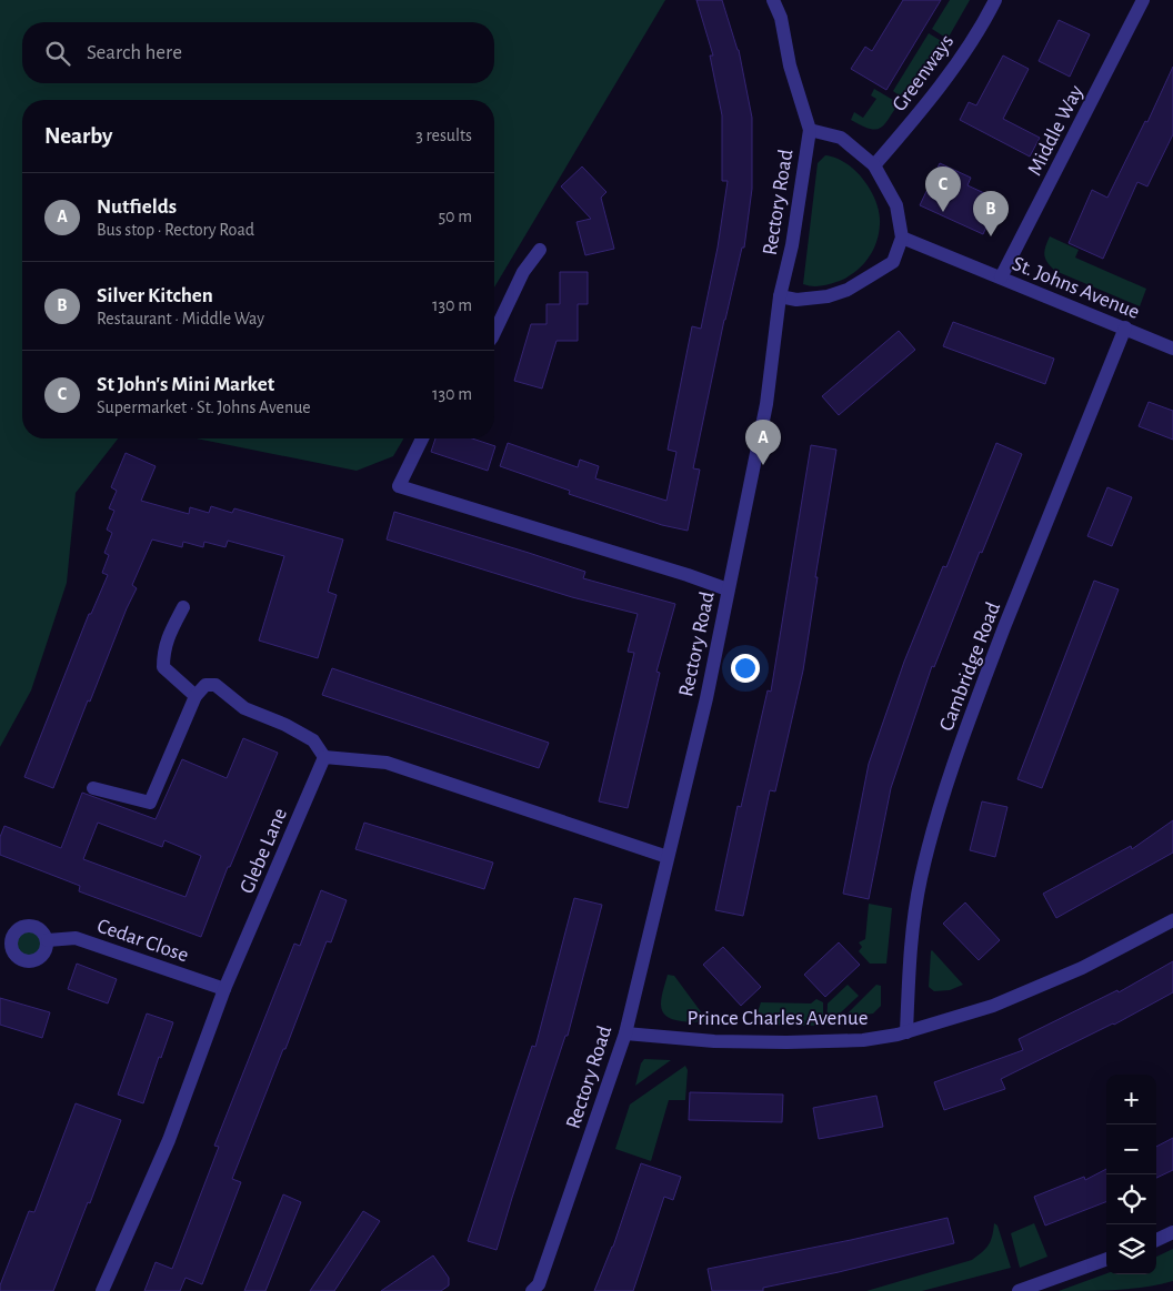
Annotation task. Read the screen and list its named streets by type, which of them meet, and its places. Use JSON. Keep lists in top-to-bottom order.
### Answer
{
  "streets": {
    "street": [
      "Greenways",
      "Middle Way",
      "Rectory Road",
      "St. Johns Avenue",
      "Cambridge Road",
      "Glebe Lane",
      "Cedar Close",
      "Prince Charles Avenue"
    ]
  },
  "crossings": [
    ["Middle Way", "St. Johns Avenue"],
    ["Rectory Road", "Prince Charles Avenue"],
    ["St. Johns Avenue", "Cambridge Road"],
    ["Cambridge Road", "Prince Charles Avenue"],
    ["Glebe Lane", "Cedar Close"]
  ],
  "page": {
    "search": "Search here",
    "heading": ["Nearby", "3 results"],
    "pins": ["C", "B", "A"],
    "list": [
      {
        "mark": "A",
        "name": "Nutfields",
        "note": "Bus stop · Rectory Road",
        "value": "50 m"
      },
      {
        "mark": "B",
        "name": "Silver Kitchen",
        "note": "Restaurant · Middle Way",
        "value": "130 m"
      },
      {
        "mark": "C",
        "name": "St John's Mini Market",
        "note": "Supermarket · St. Johns Avenue",
        "value": "130 m"
      }
    ],
    "map_buttons": ["+", "−"]
  }
}
